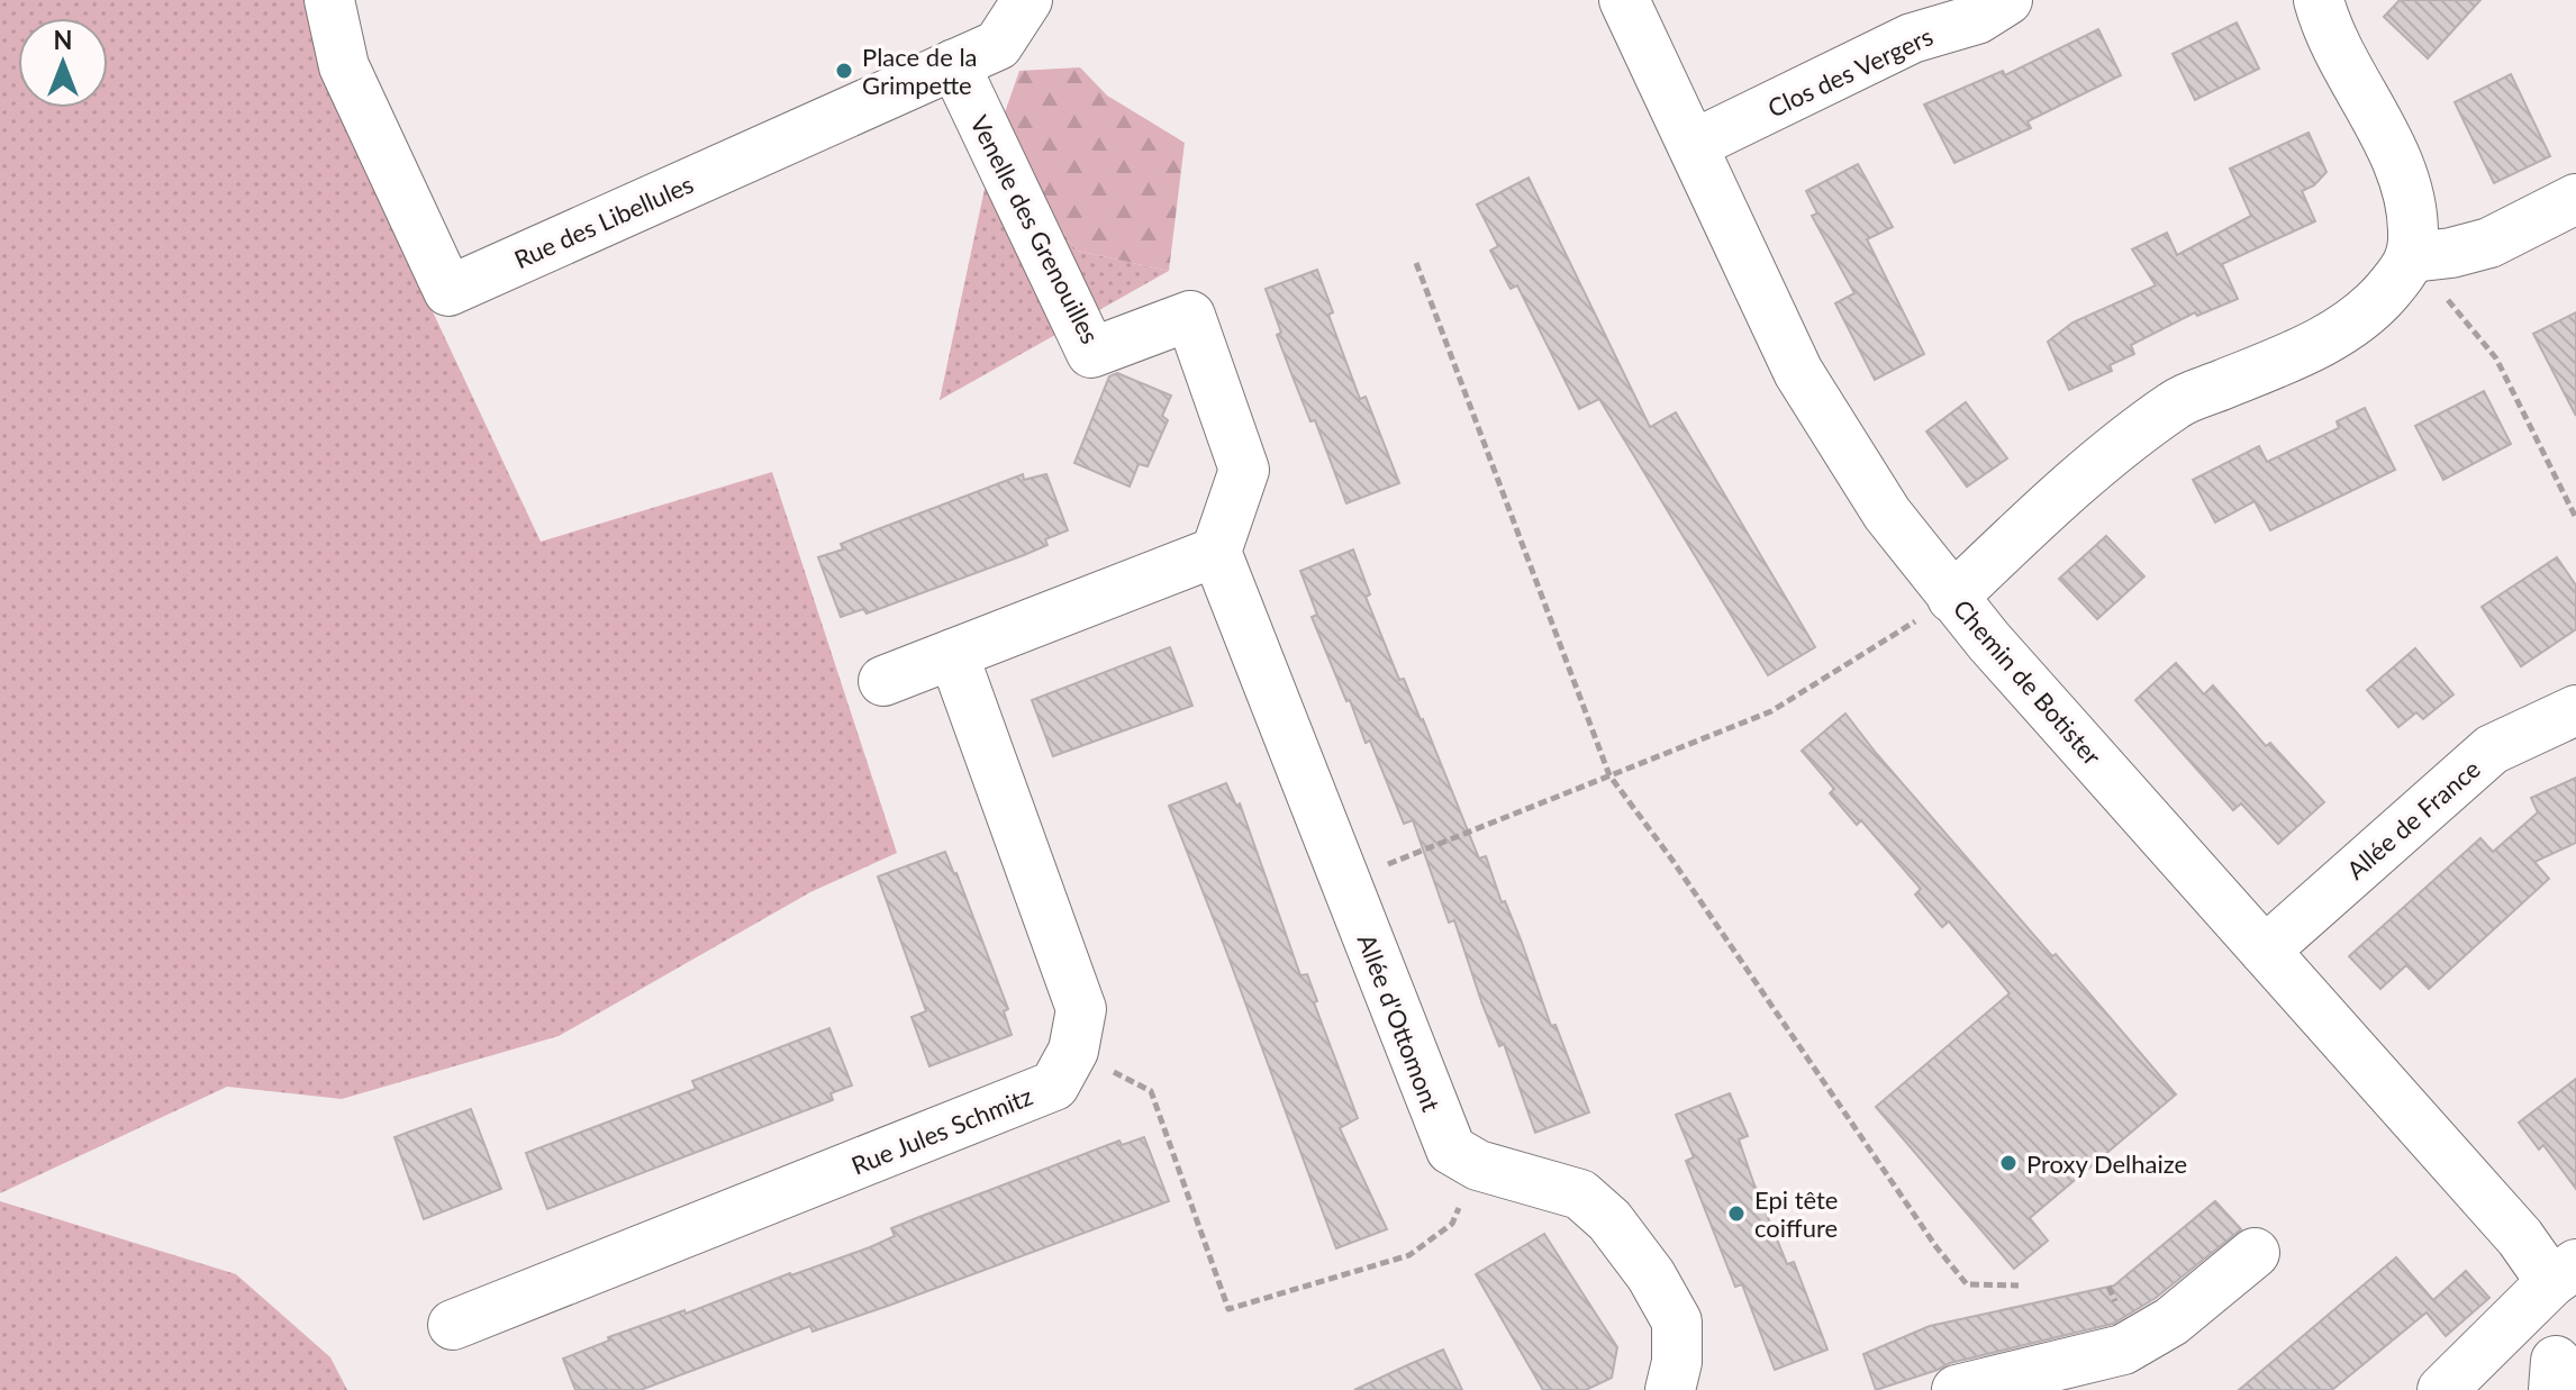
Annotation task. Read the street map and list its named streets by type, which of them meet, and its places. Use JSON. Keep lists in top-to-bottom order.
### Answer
{
  "streets": {
    "street": [
      "Clos des Vergers",
      "Rue des Libellules",
      "Venelle des Grenouilles",
      "Chemin de Botister",
      "Allée de France",
      "Allée d'Ottomont",
      "Rue Jules Schmitz"
    ]
  },
  "crossings": [
    ["Clos des Vergers", "Chemin de Botister"],
    ["Rue des Libellules", "Venelle des Grenouilles"],
    ["Venelle des Grenouilles", "Allée d'Ottomont"],
    ["Chemin de Botister", "Allée de France"]
  ],
  "places": ["Place de la Grimpette", "Proxy Delhaize", "Epi tête coiffure"],
  "north": "top"
}
